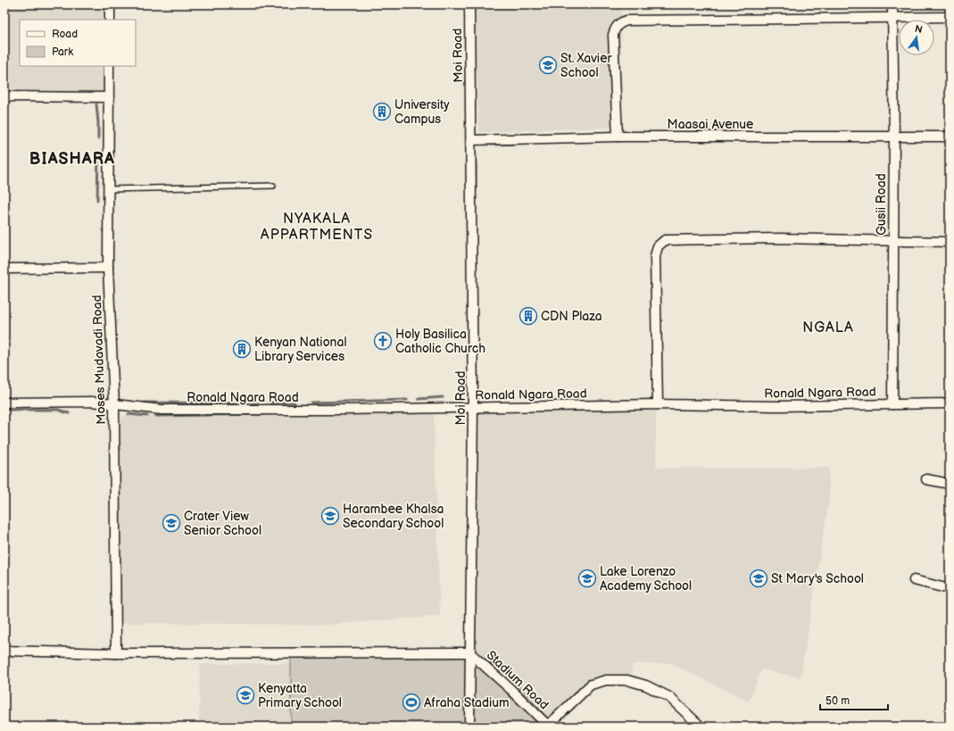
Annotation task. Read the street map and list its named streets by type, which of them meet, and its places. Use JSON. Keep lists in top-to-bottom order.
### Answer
{
  "streets": {
    "street": [
      "Moi Road",
      "Maasai Avenue",
      "Gusii Road",
      "Moses Mudavadi Road",
      "Ronald Ngara Road",
      "Stadium Road"
    ]
  },
  "crossings": [
    ["Moi Road", "Maasai Avenue"],
    ["Moi Road", "Ronald Ngara Road"],
    ["Moi Road", "Stadium Road"],
    ["Maasai Avenue", "Gusii Road"],
    ["Gusii Road", "Ronald Ngara Road"],
    ["Moses Mudavadi Road", "Ronald Ngara Road"]
  ],
  "districts": ["BIASHARA", "NYAKALA APPARTMENTS", "NGALA"],
  "places": {
    "school or university": [
      "St. Xavier School",
      "Harambee Khalsa Secondary School",
      "Crater View Senior School",
      "Lake Lorenzo Academy School",
      "St Mary's School",
      "Kenyatta Primary School"
    ],
    "building": ["University Campus", "CDN Plaza", "Kenyan National Library Services"],
    "church": ["Holy Basilica Catholic Church"],
    "sports": ["Afraha Stadium"]
  },
  "legend": ["Road", "Park"],
  "scale_bar": "50 m",
  "north": "top"
}
